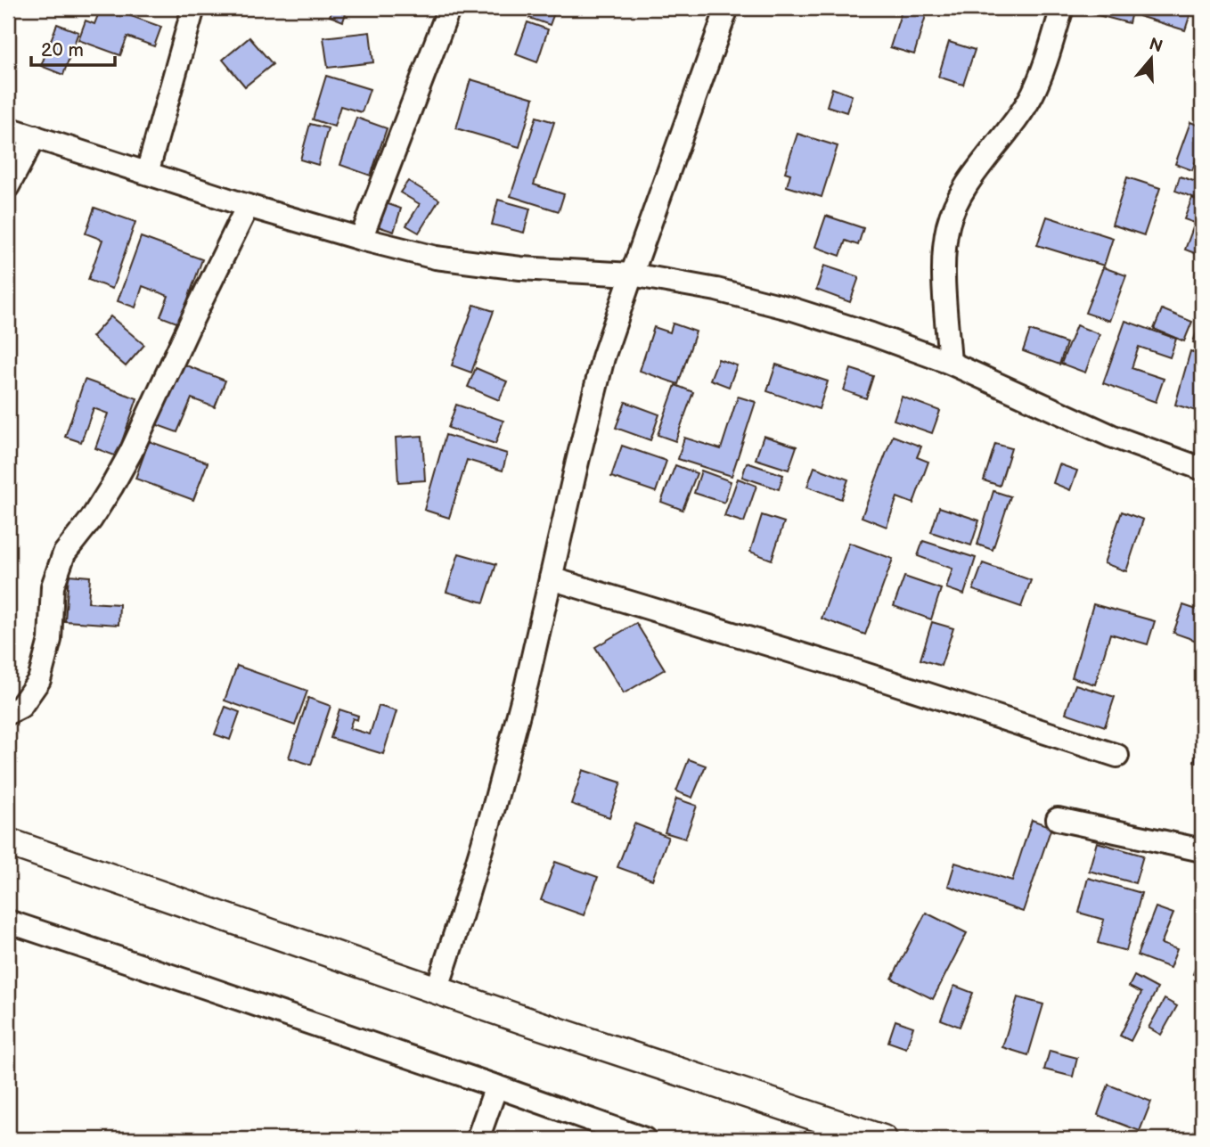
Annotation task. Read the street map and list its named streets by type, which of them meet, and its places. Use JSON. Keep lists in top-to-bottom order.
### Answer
{
  "scale_bar": "20 m",
  "north": "top"
}
